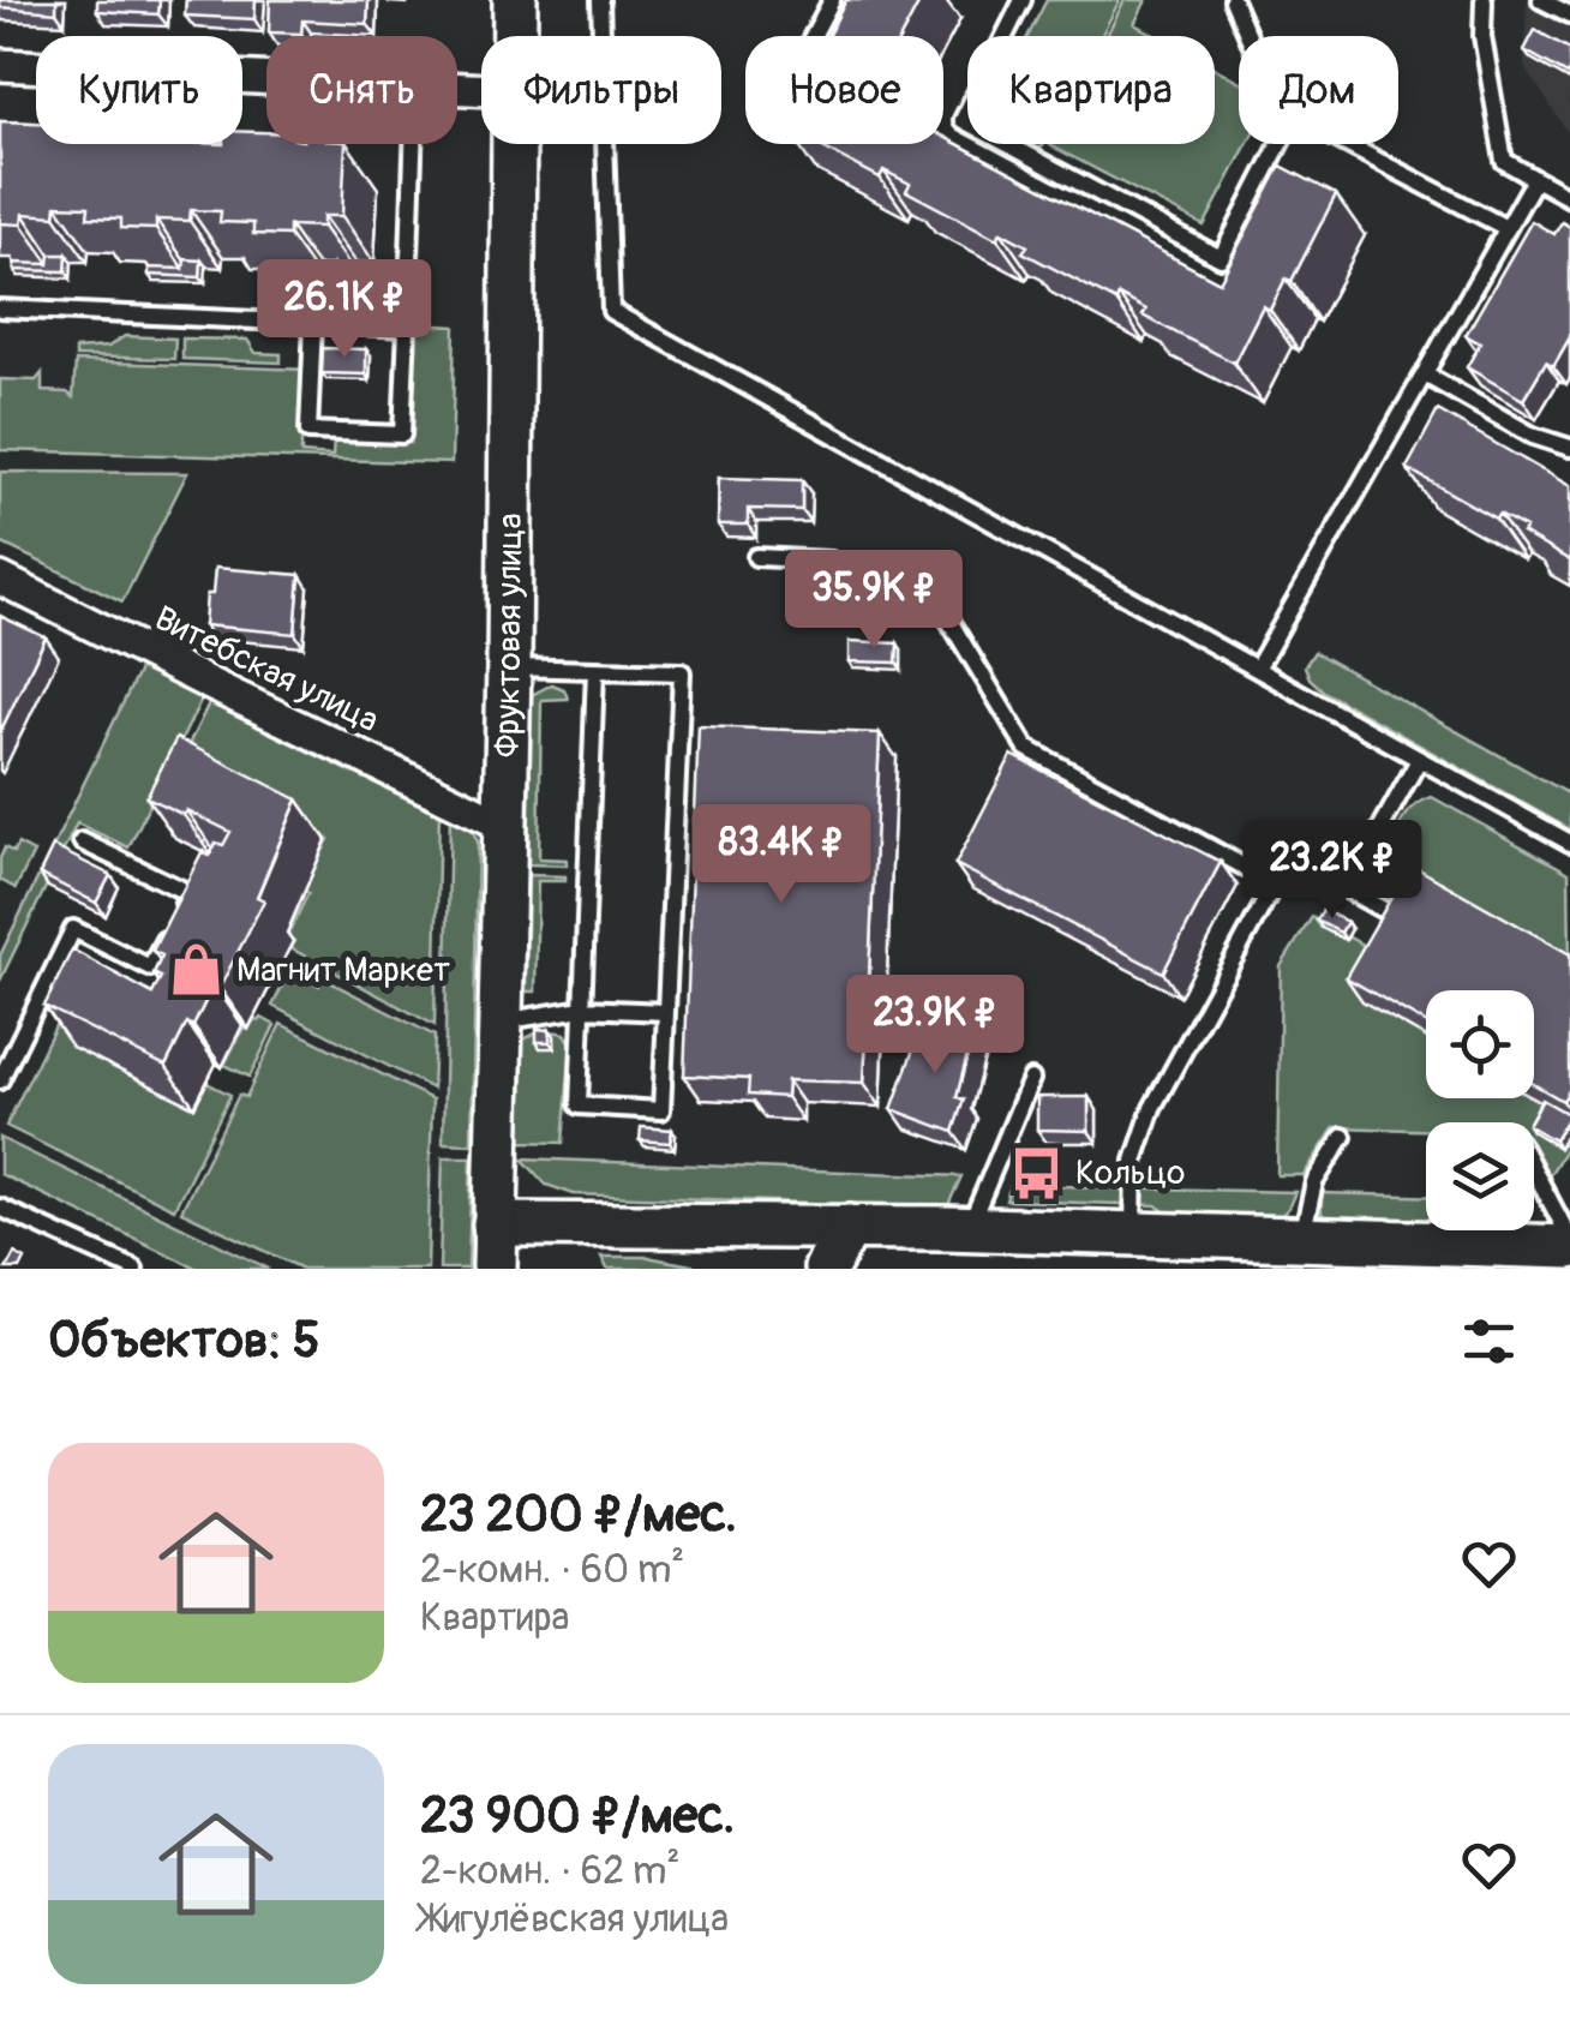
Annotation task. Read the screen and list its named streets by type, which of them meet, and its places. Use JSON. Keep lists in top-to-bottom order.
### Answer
{
  "streets": {
    "street": ["Фруктовая улица", "Витебская улица"]
  },
  "crossings": [
    ["Фруктовая улица", "Витебская улица"]
  ],
  "places": {
    "shop": ["Магнит Маркет"],
    "bus stop": ["Кольцо"]
  },
  "page": {
    "chip": [
      "Купить",
      "Снять",
      "Фильтры",
      "Новое",
      "Квартира",
      "Дом"
    ],
    "price": [
      "26.1K ₽",
      "35.9K ₽",
      "83.4K ₽",
      "23.2K ₽",
      "23.9K ₽"
    ],
    "heading": "Объектов: 5",
    "list": [
      {
        "name": "23 200 ₽/мес.",
        "note": "2-комн. · 60 m² · Квартира"
      },
      {
        "name": "23 900 ₽/мес.",
        "note": "2-комн. · 62 m² · Жигулёвская улица"
      }
    ]
  }
}
